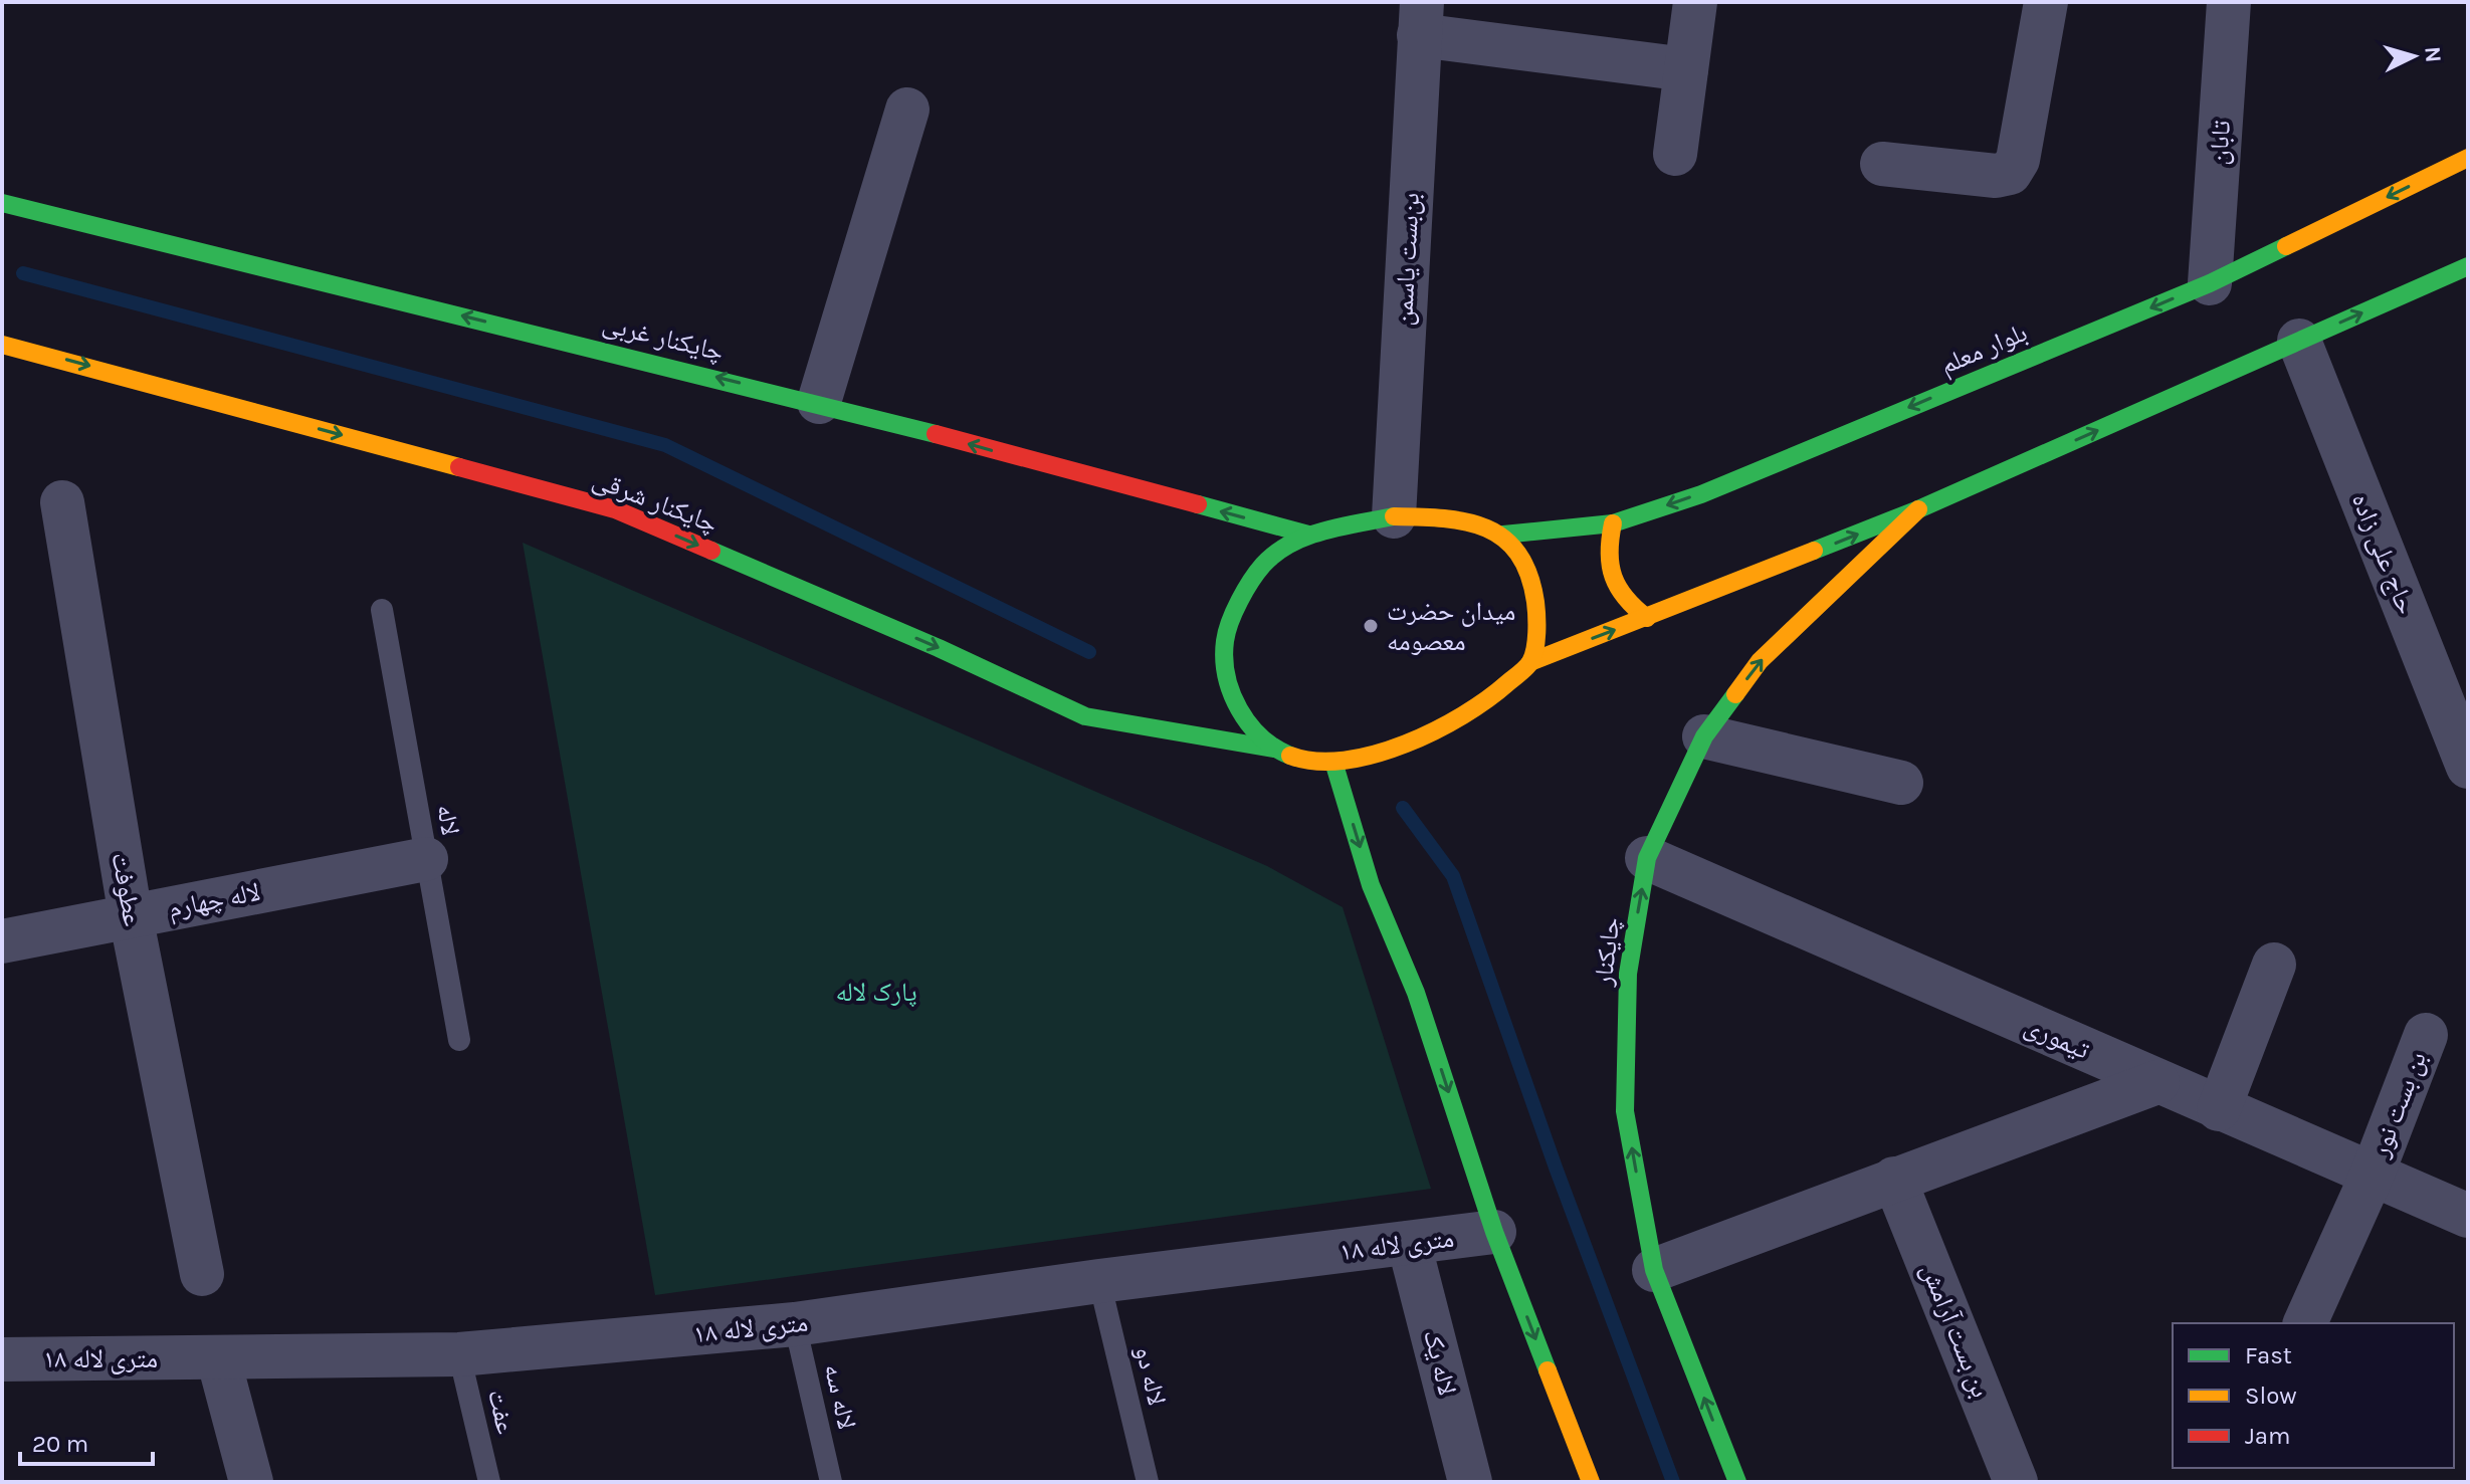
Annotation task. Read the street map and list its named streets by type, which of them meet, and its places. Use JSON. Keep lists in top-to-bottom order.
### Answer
{
  "streets": {
    "main road": [
      "چایکنار غربی",
      "بلوار معلم",
      "چایکنار شرقی",
      "چایکنار"
    ],
    "street": [
      "تابان",
      "بن‌بست یاسمن",
      "حاج علی زاده",
      "عطوفت",
      "لاله چهارم",
      "تیموری",
      "بن بست نور",
      "۱۸ متری لاله",
      "بن بست آرامش",
      "لاله یک"
    ],
    "lane": [
      "لاله",
      "لاله دو",
      "لاله سه",
      "عفت"
    ]
  },
  "crossings": [
    ["تابان", "بلوار معلم"],
    ["بن‌بست یاسمن", "چایکنار غربی"],
    ["بن‌بست یاسمن", "بلوار معلم"],
    ["بن‌بست یاسمن", "چایکنار شرقی"],
    ["چایکنار غربی", "بلوار معلم"],
    ["چایکنار غربی", "چایکنار شرقی"],
    ["بلوار معلم", "چایکنار شرقی"],
    ["لاله", "لاله چهارم"],
    ["عطوفت", "لاله چهارم"],
    ["چایکنار", "تیموری"],
    ["تیموری", "بن بست نور"],
    ["۱۸ متری لاله", "لاله یک"],
    ["۱۸ متری لاله", "لاله دو"],
    ["۱۸ متری لاله", "لاله سه"],
    ["۱۸ متری لاله", "عفت"]
  ],
  "one_way": ["چایکنار غربی", "چایکنار شرقی", "چایکنار"],
  "parks": ["پارک لاله"],
  "places": ["میدان حضرت معصومه"],
  "legend": ["Fast", "Slow", "Jam"],
  "scale_bar": "20 m",
  "north": "right"
}
